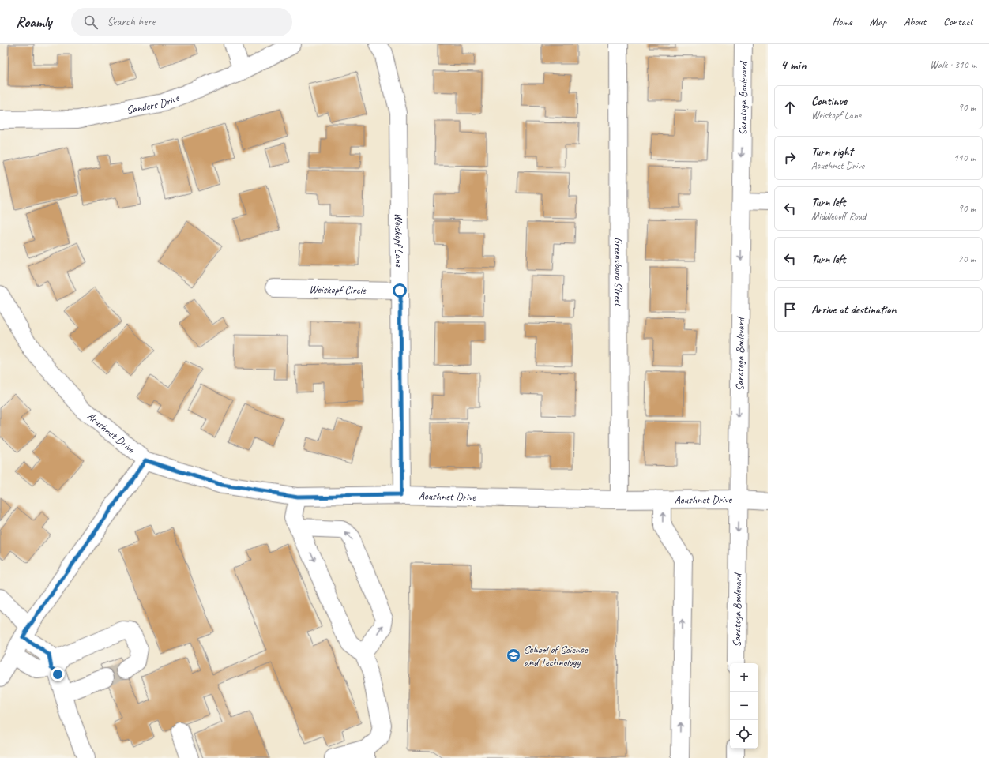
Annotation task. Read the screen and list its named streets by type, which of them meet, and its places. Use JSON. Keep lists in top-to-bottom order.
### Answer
{
  "streets": {
    "street": [
      "Saratoga Boulevard",
      "Sanders Drive",
      "Weiskopf Lane",
      "Greensboro Street",
      "Weiskopf Circle",
      "Acushnet Drive"
    ]
  },
  "crossings": [
    ["Saratoga Boulevard", "Acushnet Drive"],
    ["Weiskopf Lane", "Weiskopf Circle"],
    ["Weiskopf Lane", "Acushnet Drive"],
    ["Greensboro Street", "Acushnet Drive"]
  ],
  "one_way": ["Saratoga Boulevard"],
  "places": {
    "school or university": ["School of Science and Technology"]
  },
  "page": {
    "header": "Roamly",
    "search": "Search here",
    "nav": [
      "Home",
      "Map",
      "About",
      "Contact"
    ],
    "heading": ["4 min", "Walk · 310 m"],
    "list": [
      ["Continue", "Weiskopf Lane", "90 m"],
      ["Turn right", "Acushnet Drive", "110 m"],
      ["Turn left", "Middlecoff Road", "90 m"],
      ["Turn left", "20 m"],
      "Arrive at destination"
    ],
    "map_buttons": ["+", "−"]
  }
}
